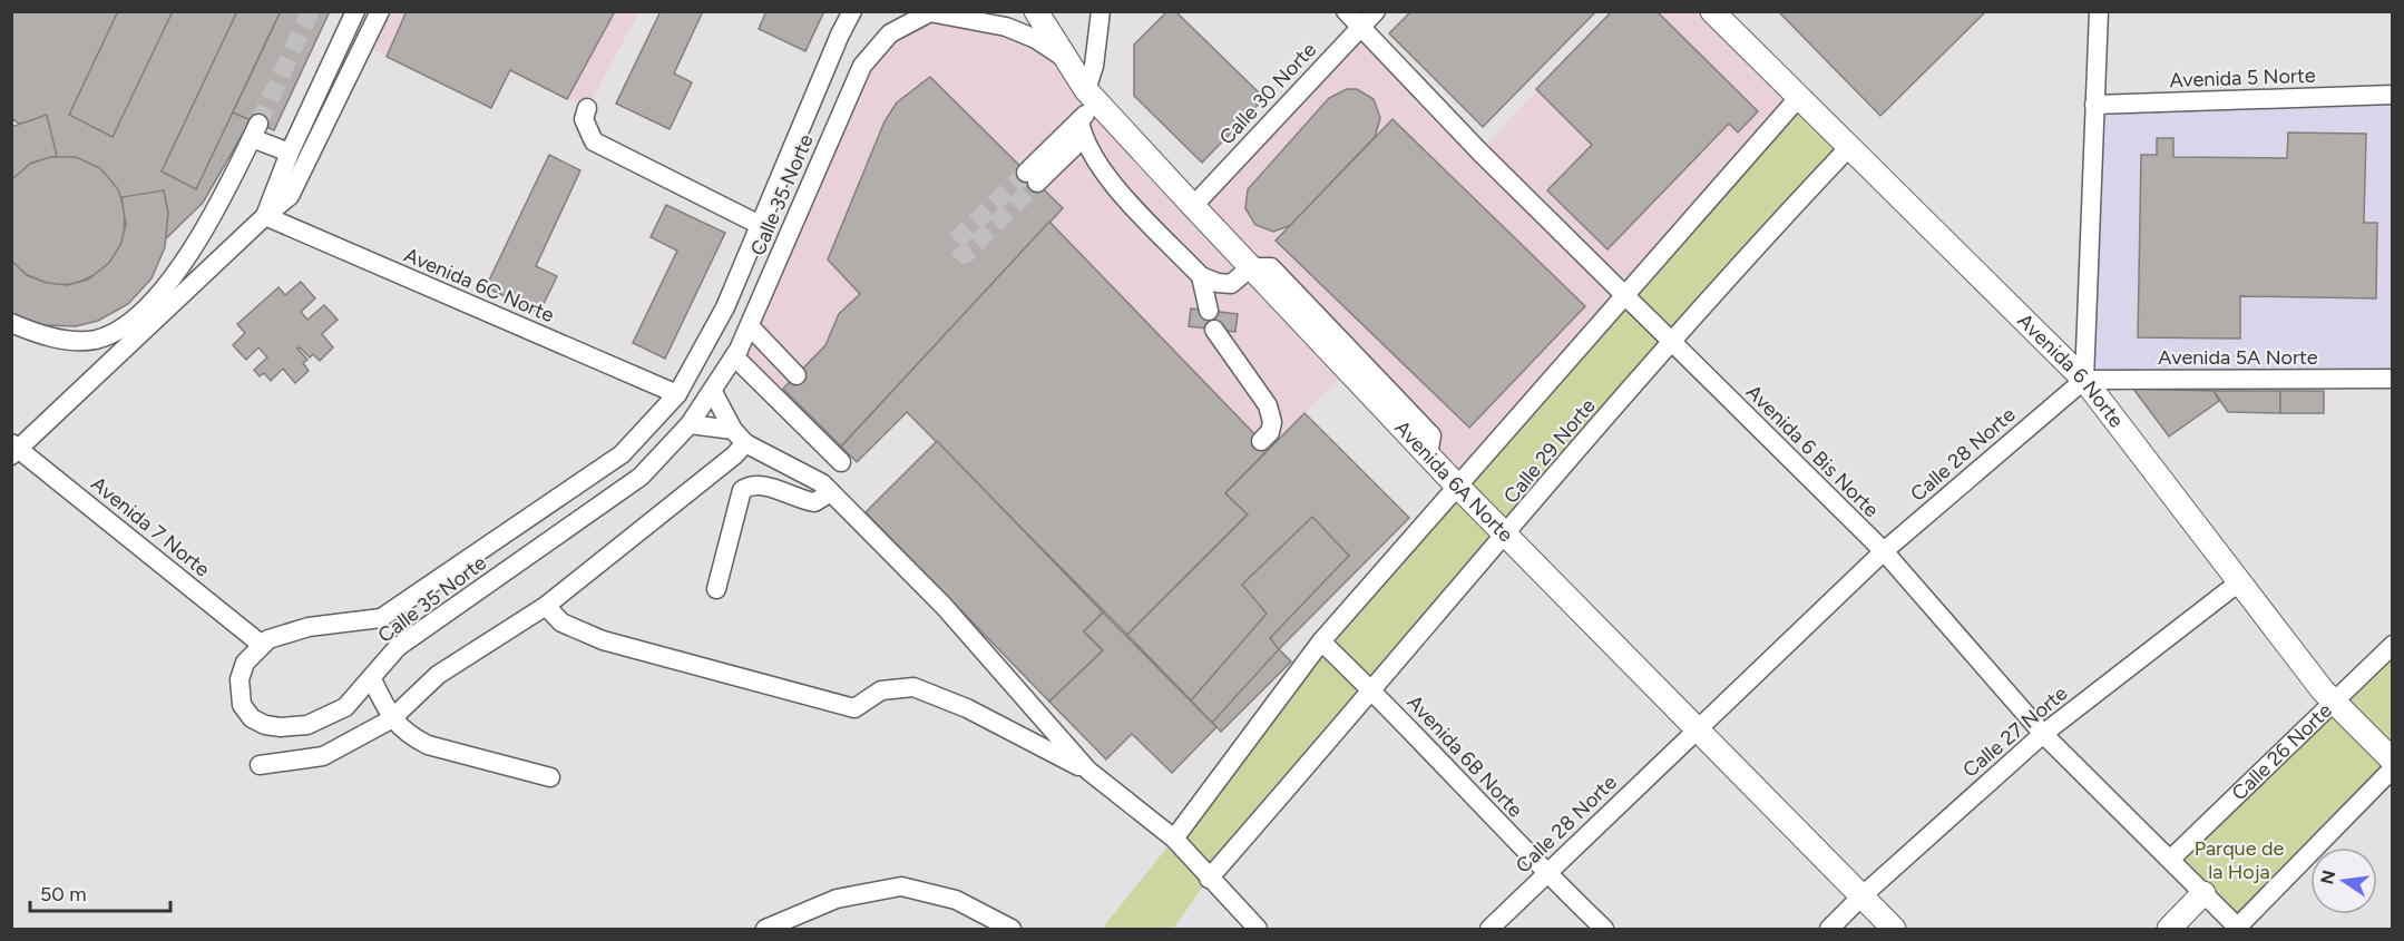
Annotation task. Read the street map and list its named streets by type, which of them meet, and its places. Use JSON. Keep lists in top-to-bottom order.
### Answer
{
  "streets": {
    "main road": ["Avenida 6 Norte", "Avenida 6A Norte"],
    "street": [
      "Avenida 5 Norte",
      "Calle 30 Norte",
      "Calle 35 Norte",
      "Avenida 6C Norte",
      "Avenida 5A Norte",
      "Calle 29 Norte",
      "Avenida 6 Bis Norte",
      "Calle 28 Norte",
      "Avenida 7 Norte",
      "Calle 27 Norte",
      "Calle 26 Norte",
      "Avenida 6B Norte"
    ]
  },
  "crossings": [
    ["Calle 30 Norte", "Avenida 6 Bis Norte"],
    ["Calle 30 Norte", "Avenida 6A Norte"],
    ["Calle 35 Norte", "Avenida 6C Norte"],
    ["Calle 35 Norte", "Avenida 7 Norte"],
    ["Avenida 5A Norte", "Avenida 6 Norte"],
    ["Avenida 5A Norte", "Calle 28 Norte"],
    ["Avenida 6 Norte", "Calle 29 Norte"],
    ["Avenida 6 Norte", "Calle 28 Norte"],
    ["Avenida 6 Norte", "Calle 27 Norte"],
    ["Avenida 6 Norte", "Calle 26 Norte"],
    ["Calle 29 Norte", "Avenida 6 Bis Norte"],
    ["Calle 29 Norte", "Avenida 6A Norte"],
    ["Calle 29 Norte", "Avenida 6B Norte"],
    ["Avenida 6 Bis Norte", "Calle 28 Norte"],
    ["Avenida 6 Bis Norte", "Calle 27 Norte"],
    ["Avenida 6 Bis Norte", "Calle 26 Norte"],
    ["Calle 28 Norte", "Avenida 6A Norte"],
    ["Calle 28 Norte", "Avenida 6B Norte"],
    ["Avenida 6A Norte", "Calle 27 Norte"]
  ],
  "parks": ["Parque de la Hoja"],
  "scale_bar": "50 m",
  "north": "left"
}
